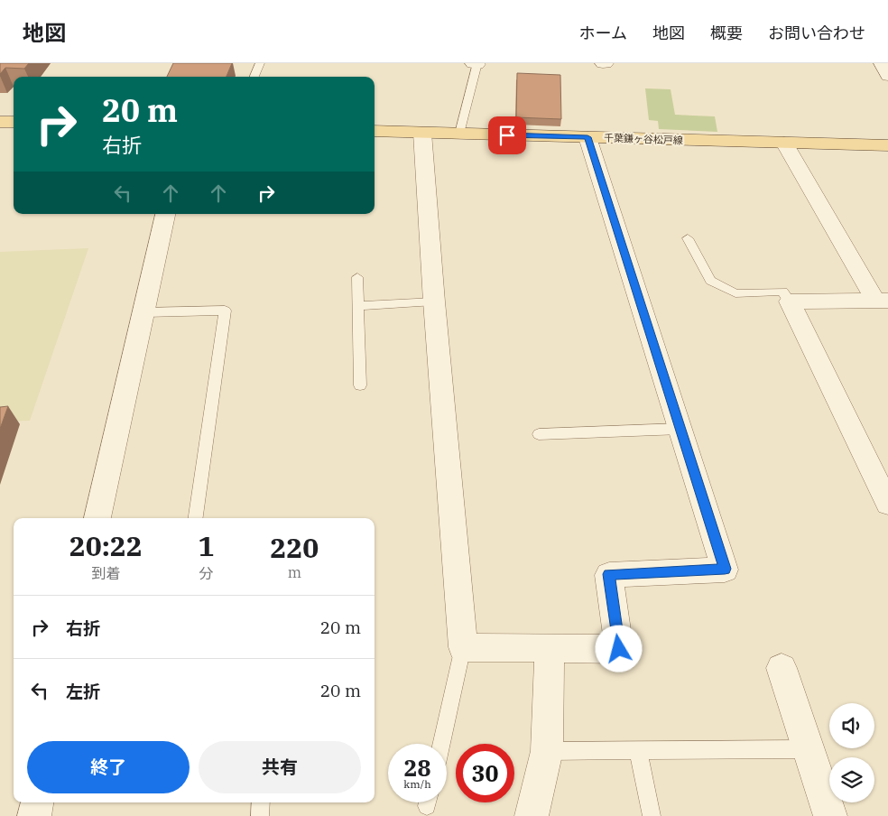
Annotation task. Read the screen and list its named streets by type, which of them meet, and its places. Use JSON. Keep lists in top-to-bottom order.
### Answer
{
  "streets": {
    "main road": ["千葉鎌ヶ谷松戸線"]
  },
  "page": {
    "header": "地図",
    "nav": [
      "ホーム",
      "地図",
      "概要",
      "お問い合わせ"
    ],
    "turn": ["20 m", "右折"],
    "eta": [
      "20:22",
      "到着",
      "1",
      "分",
      "220",
      "m"
    ],
    "list": [
      {
        "name": "右折",
        "value": "20 m"
      },
      {
        "name": "左折",
        "value": "20 m"
      }
    ],
    "buttons": ["終了", "共有"],
    "speed": "28 km/h",
    "limit": "30"
  }
}
